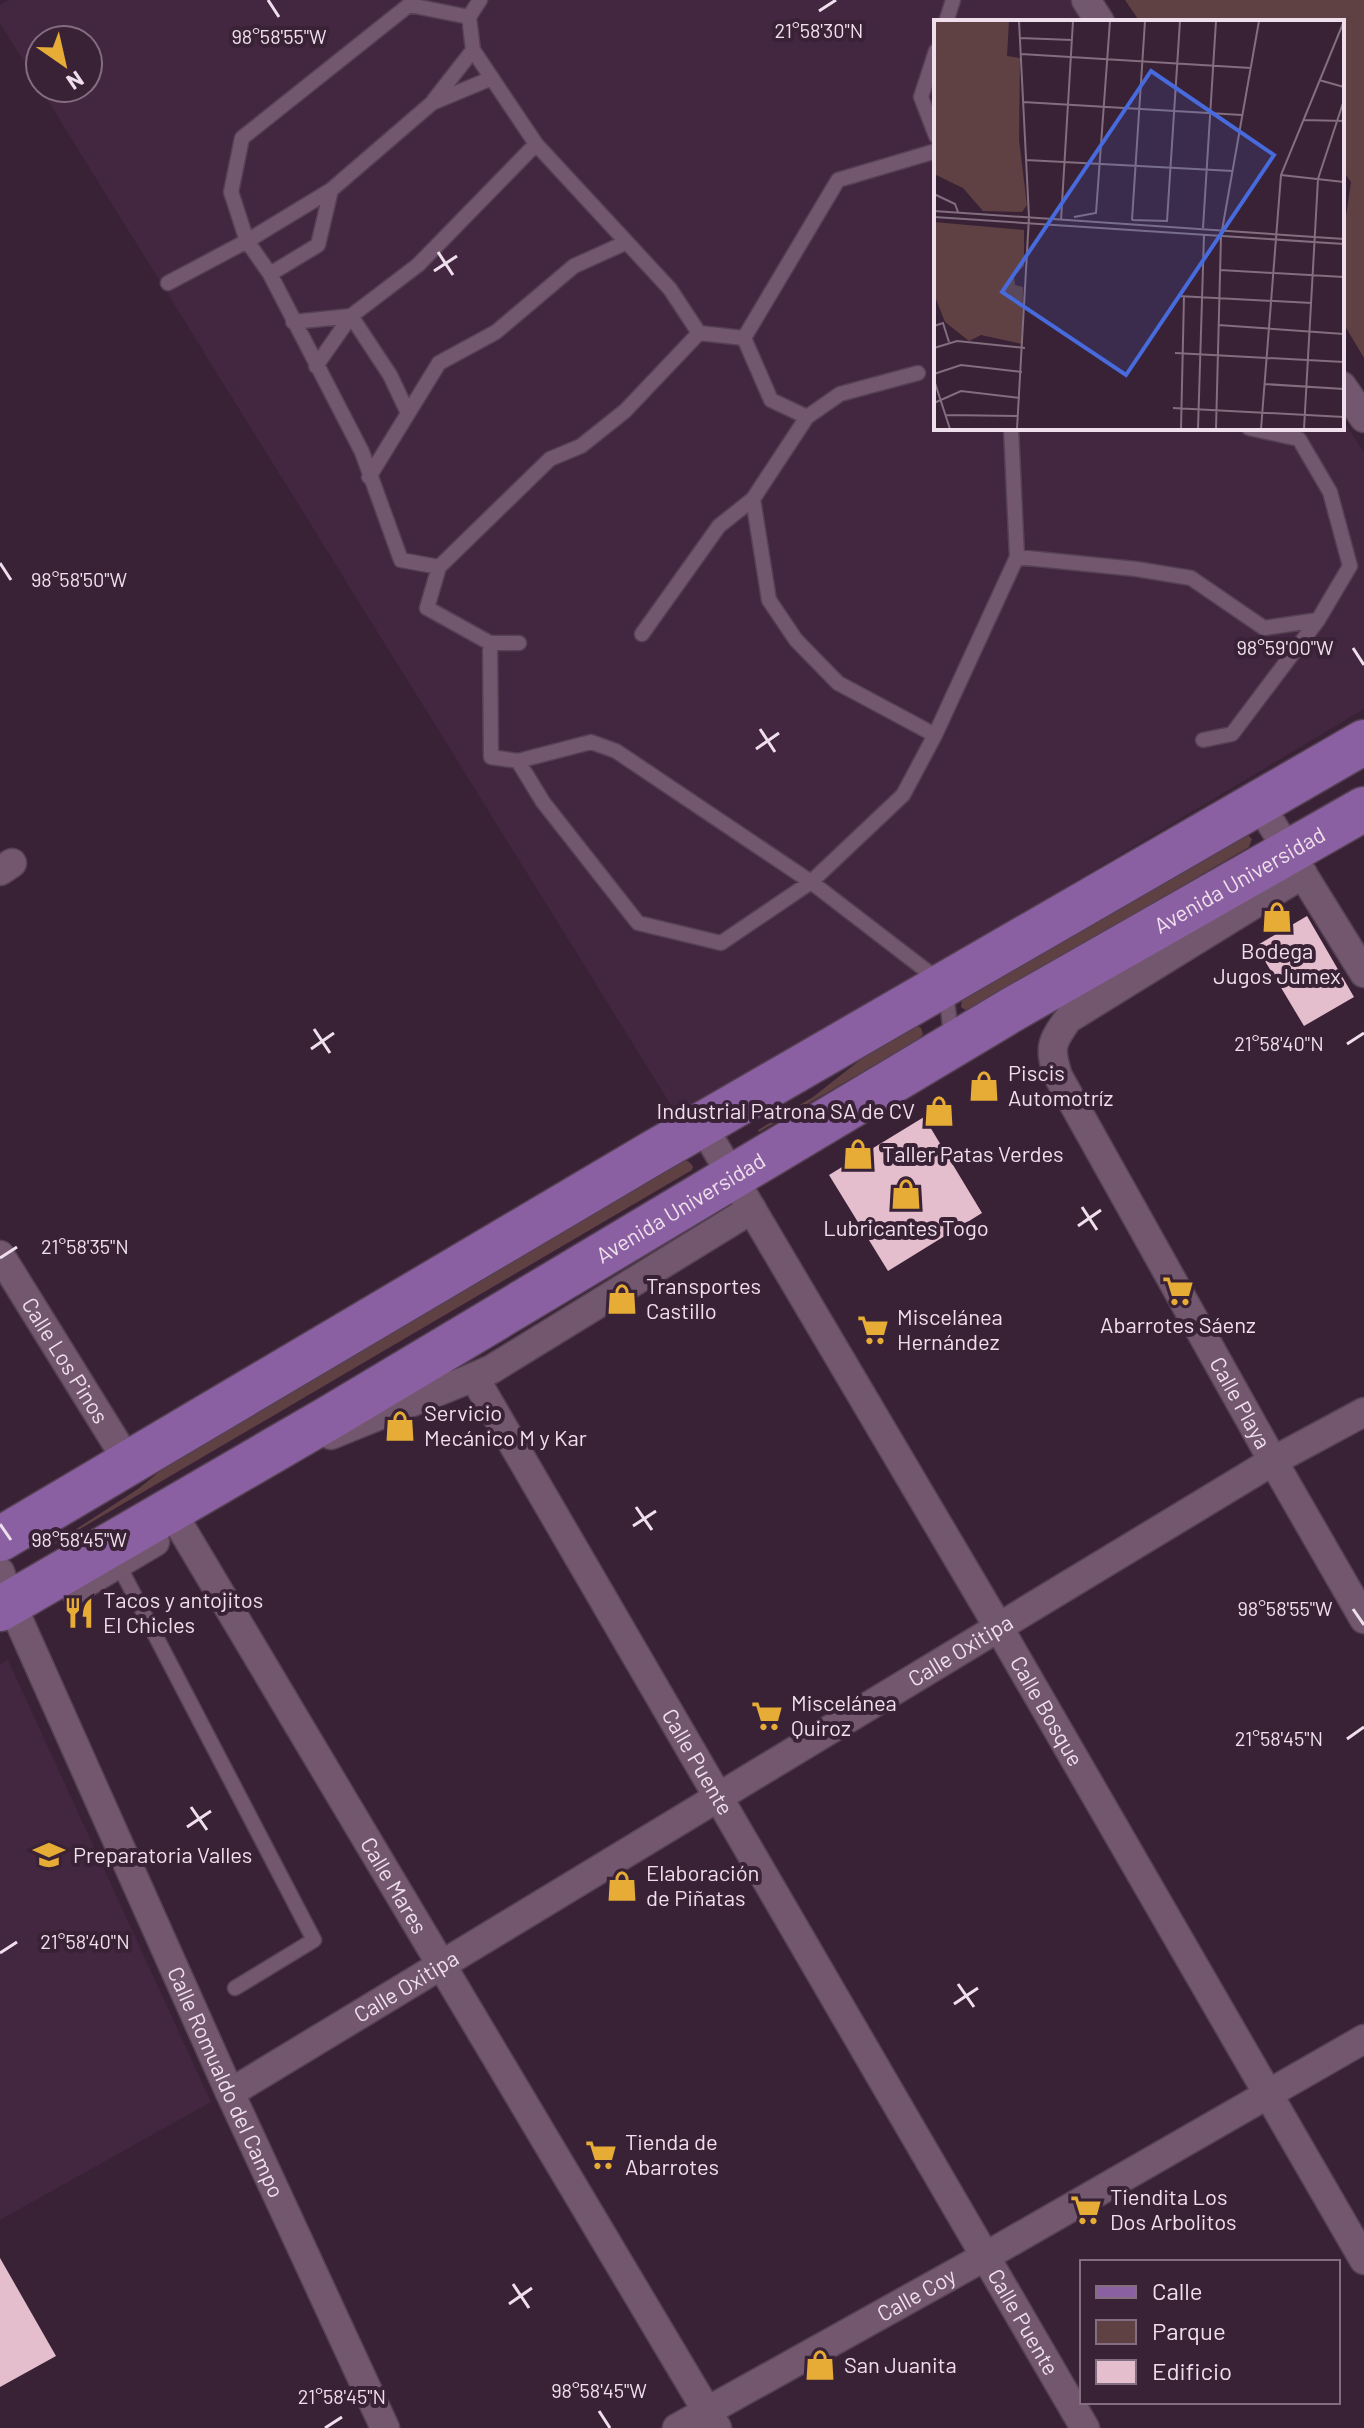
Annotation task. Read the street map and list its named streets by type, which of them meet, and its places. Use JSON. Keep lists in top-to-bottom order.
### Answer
{
  "streets": {
    "main road": ["Avenida Universidad"],
    "street": [
      "Calle Los Pinos",
      "Calle Playa",
      "Calle Oxitipa",
      "Calle Bosque",
      "Calle Puente",
      "Calle Mares",
      "Calle Romualdo del Campo",
      "Calle Coy"
    ]
  },
  "crossings": [
    ["Avenida Universidad", "Calle Playa"],
    ["Avenida Universidad", "Calle Bosque"],
    ["Avenida Universidad", "Calle Mares"],
    ["Avenida Universidad", "Calle Romualdo del Campo"],
    ["Calle Playa", "Calle Oxitipa"],
    ["Calle Oxitipa", "Calle Bosque"],
    ["Calle Oxitipa", "Calle Puente"],
    ["Calle Oxitipa", "Calle Mares"],
    ["Calle Oxitipa", "Calle Romualdo del Campo"],
    ["Calle Bosque", "Calle Coy"],
    ["Calle Puente", "Calle Coy"],
    ["Calle Mares", "Calle Coy"]
  ],
  "places": {
    "shop": [
      "Bodega Jugos Jumex",
      "Piscis Automotríz",
      "Industrial Patrona SA de CV",
      "Taller Patas Verdes",
      "Lubricantes Togo",
      "Transportes Castillo",
      "Servicio Mecánico M y Kar",
      "Elaboración de Piñatas",
      "San Juanita"
    ],
    "supermarket": [
      "Abarrotes Sáenz",
      "Miscelánea Hernández",
      "Miscelánea Quiroz",
      "Tienda de Abarrotes",
      "Tiendita Los Dos Arbolitos"
    ],
    "restaurant": ["Tacos y antojitos El Chicles"],
    "school or university": ["Preparatoria Valles"]
  },
  "legend": ["Calle", "Parque", "Edificio"],
  "north": "bottom right",
  "coordinates": [
    "21°58'30\"N",
    "98°58'55\"W",
    "98°58'50\"W",
    "98°59'00\"W",
    "21°58'40\"N",
    "21°58'35\"N",
    "98°58'45\"W",
    "21°58'45\"N"
  ]
}
